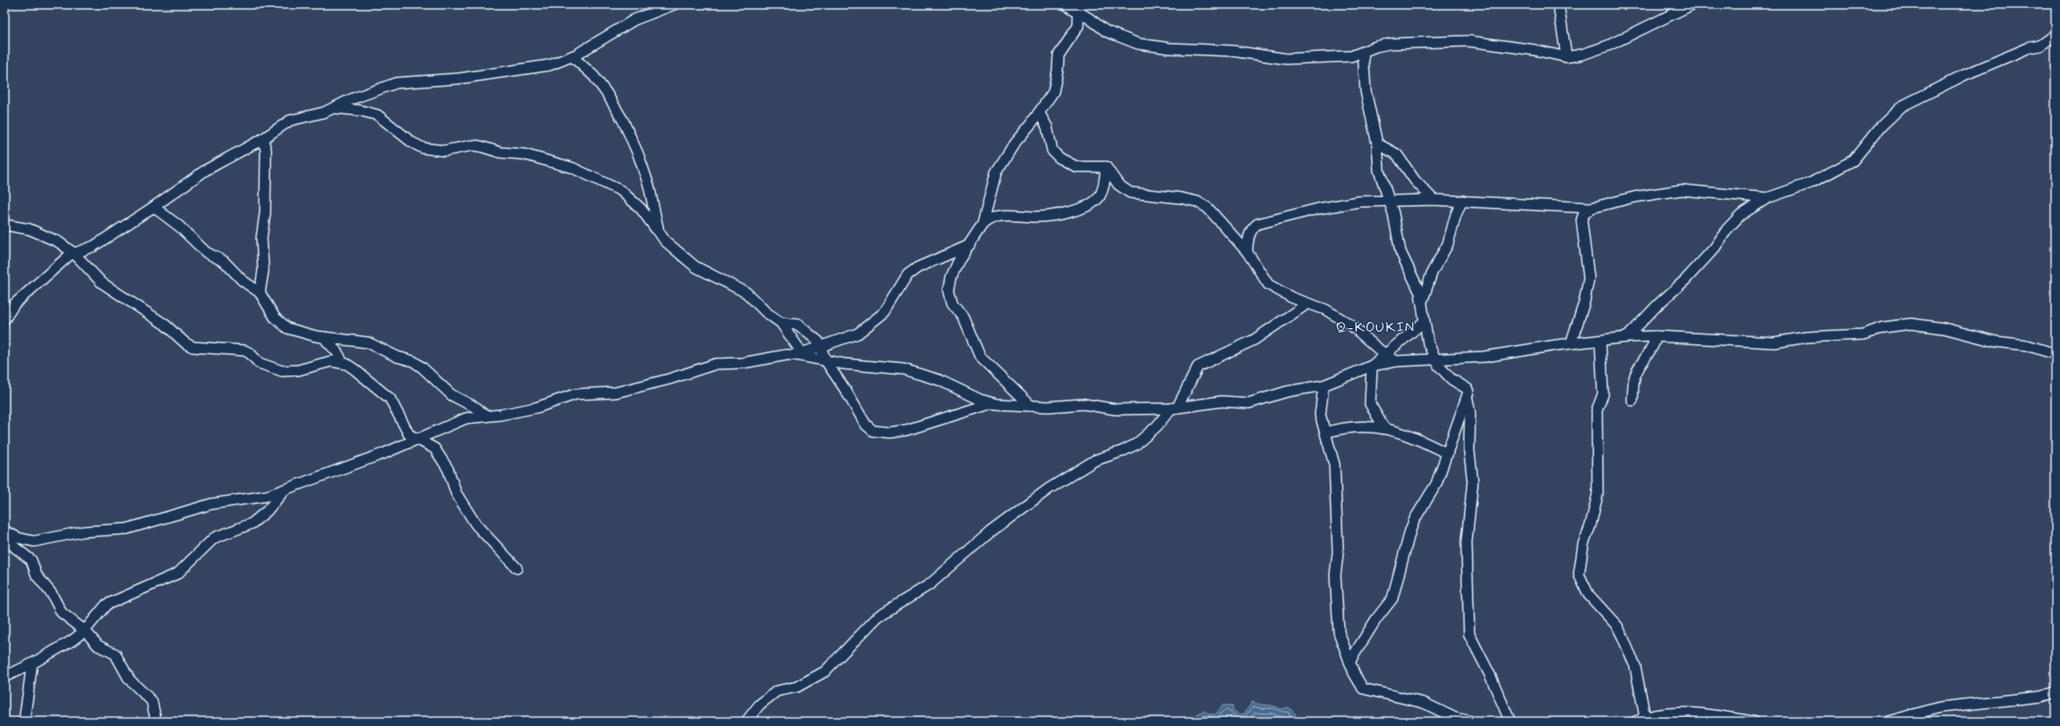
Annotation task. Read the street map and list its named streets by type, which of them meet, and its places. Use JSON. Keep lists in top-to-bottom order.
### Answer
{
  "districts": ["Q-KOUKIN"]
}
